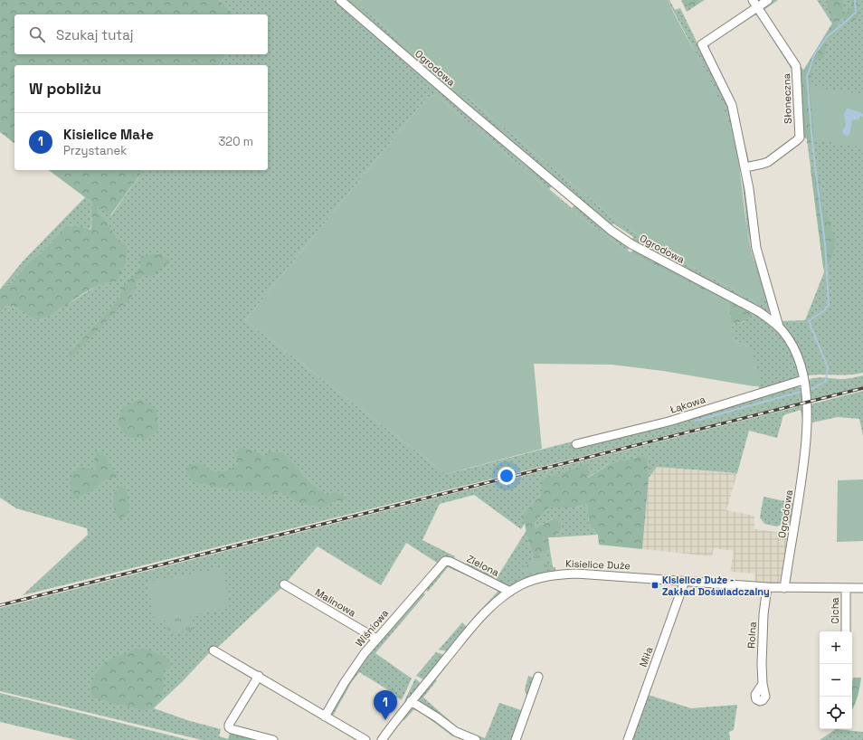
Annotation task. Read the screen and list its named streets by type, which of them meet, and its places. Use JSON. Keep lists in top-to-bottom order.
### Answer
{
  "streets": {
    "street": [
      "Ogrodowa",
      "Słoneczna",
      "Łąkowa",
      "Kisielice Duże",
      "Zielona",
      "Malinowa",
      "Cicha",
      "Wiśniowa",
      "Rolna",
      "Miła"
    ]
  },
  "crossings": [
    ["Ogrodowa", "Łąkowa"],
    ["Ogrodowa", "Kisielice Duże"],
    ["Kisielice Duże", "Zielona"],
    ["Kisielice Duże", "Cicha"],
    ["Kisielice Duże", "Rolna"],
    ["Kisielice Duże", "Miła"],
    ["Zielona", "Wiśniowa"],
    ["Malinowa", "Wiśniowa"]
  ],
  "places": {
    "transit": ["Kisielice Duże - Zakład Doświadczalny"]
  },
  "page": {
    "search": "Szukaj tutaj",
    "heading": "W pobliżu",
    "list": [
      {
        "mark": "1",
        "name": "Kisielice Małe",
        "note": "Przystanek",
        "value": "320 m"
      }
    ],
    "map_buttons": ["+", "−"],
    "pins": "1"
  }
}
